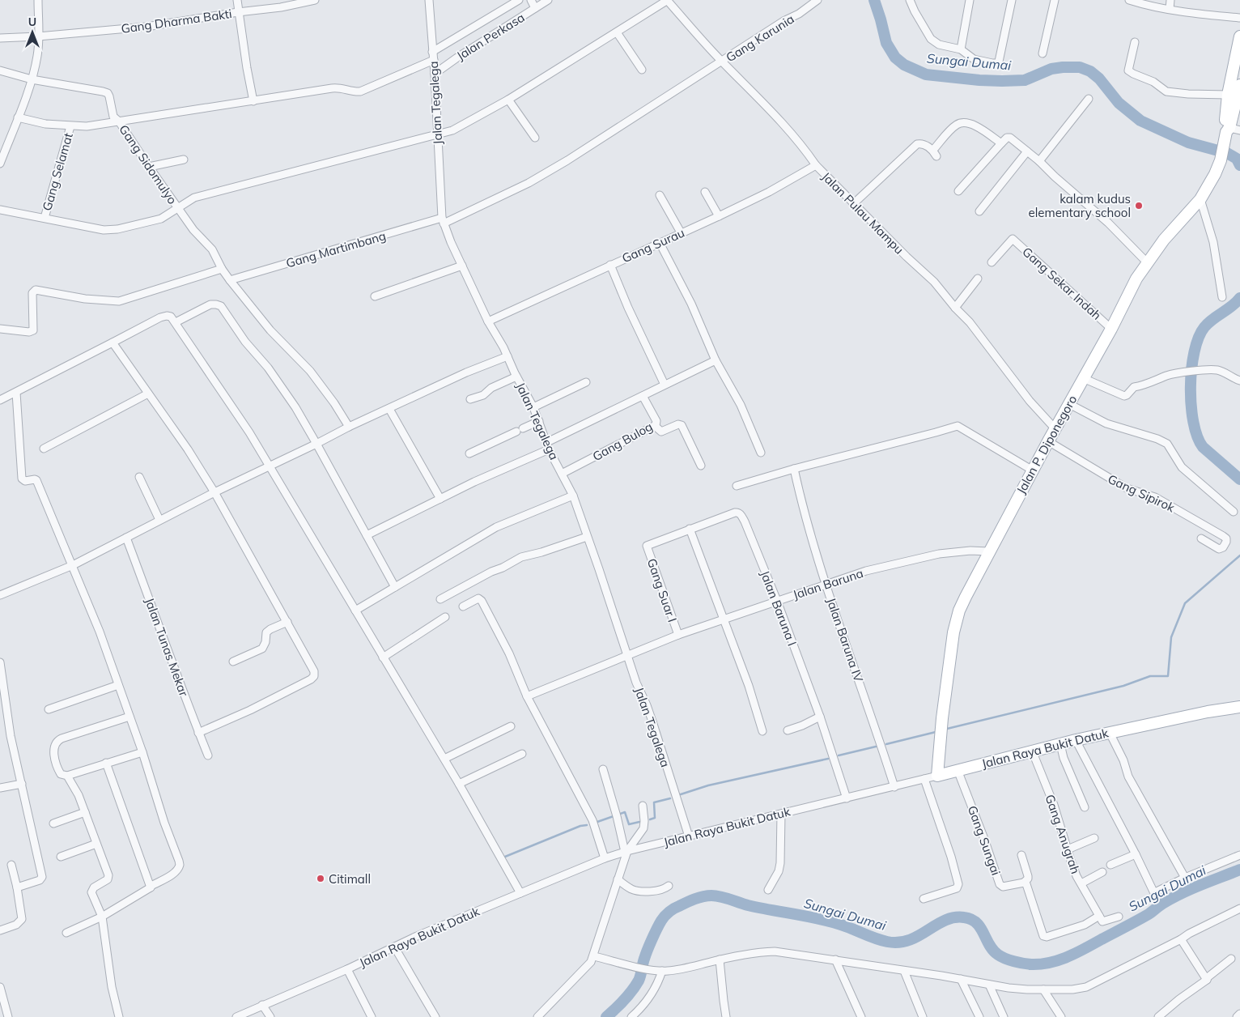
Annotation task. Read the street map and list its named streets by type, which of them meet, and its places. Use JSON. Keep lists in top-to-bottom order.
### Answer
{
  "streets": {
    "main road": ["Jalan P. Diponegoro", "Jalan Raya Bukit Datuk"],
    "street": [
      "Gang Dharma Bakti",
      "Jalan Perkasa",
      "Gang Karunia",
      "Jalan Tegalega",
      "Gang Sidomulyo",
      "Gang Selamat",
      "Jalan Pulau Mampu",
      "Gang Surau",
      "Gang Martimbang",
      "Gang Sekar Indah",
      "Gang Bulog",
      "Gang Sipirok",
      "Jalan Baruna",
      "Gang Suar I",
      "Jalan Baruna I",
      "Jalan Baruna IV",
      "Jalan Tunas Mekar",
      "Gang Anugrah",
      "Gang Sungai"
    ]
  },
  "crossings": [
    ["Jalan Perkasa", "Jalan Tegalega"],
    ["Gang Karunia", "Jalan Tegalega"],
    ["Gang Karunia", "Jalan Pulau Mampu"],
    ["Gang Karunia", "Gang Martimbang"],
    ["Jalan Tegalega", "Gang Surau"],
    ["Jalan Tegalega", "Gang Martimbang"],
    ["Jalan Tegalega", "Gang Bulog"],
    ["Jalan Tegalega", "Jalan Baruna"],
    ["Jalan Tegalega", "Jalan Raya Bukit Datuk"],
    ["Gang Sidomulyo", "Gang Martimbang"],
    ["Jalan Pulau Mampu", "Gang Surau"],
    ["Jalan Pulau Mampu", "Jalan P. Diponegoro"],
    ["Gang Sekar Indah", "Jalan P. Diponegoro"],
    ["Jalan P. Diponegoro", "Gang Sipirok"],
    ["Jalan P. Diponegoro", "Jalan Baruna"],
    ["Jalan P. Diponegoro", "Jalan Raya Bukit Datuk"],
    ["Jalan Baruna", "Gang Suar I"],
    ["Jalan Baruna", "Jalan Baruna I"],
    ["Jalan Baruna", "Jalan Baruna IV"],
    ["Gang Suar I", "Jalan Baruna I"],
    ["Jalan Baruna I", "Jalan Raya Bukit Datuk"],
    ["Jalan Baruna IV", "Jalan Raya Bukit Datuk"],
    ["Jalan Raya Bukit Datuk", "Gang Anugrah"],
    ["Jalan Raya Bukit Datuk", "Gang Sungai"]
  ],
  "water": ["Sungai Dumai"],
  "places": ["kalam kudus elementary school", "Citimall"],
  "north": "top"
}
